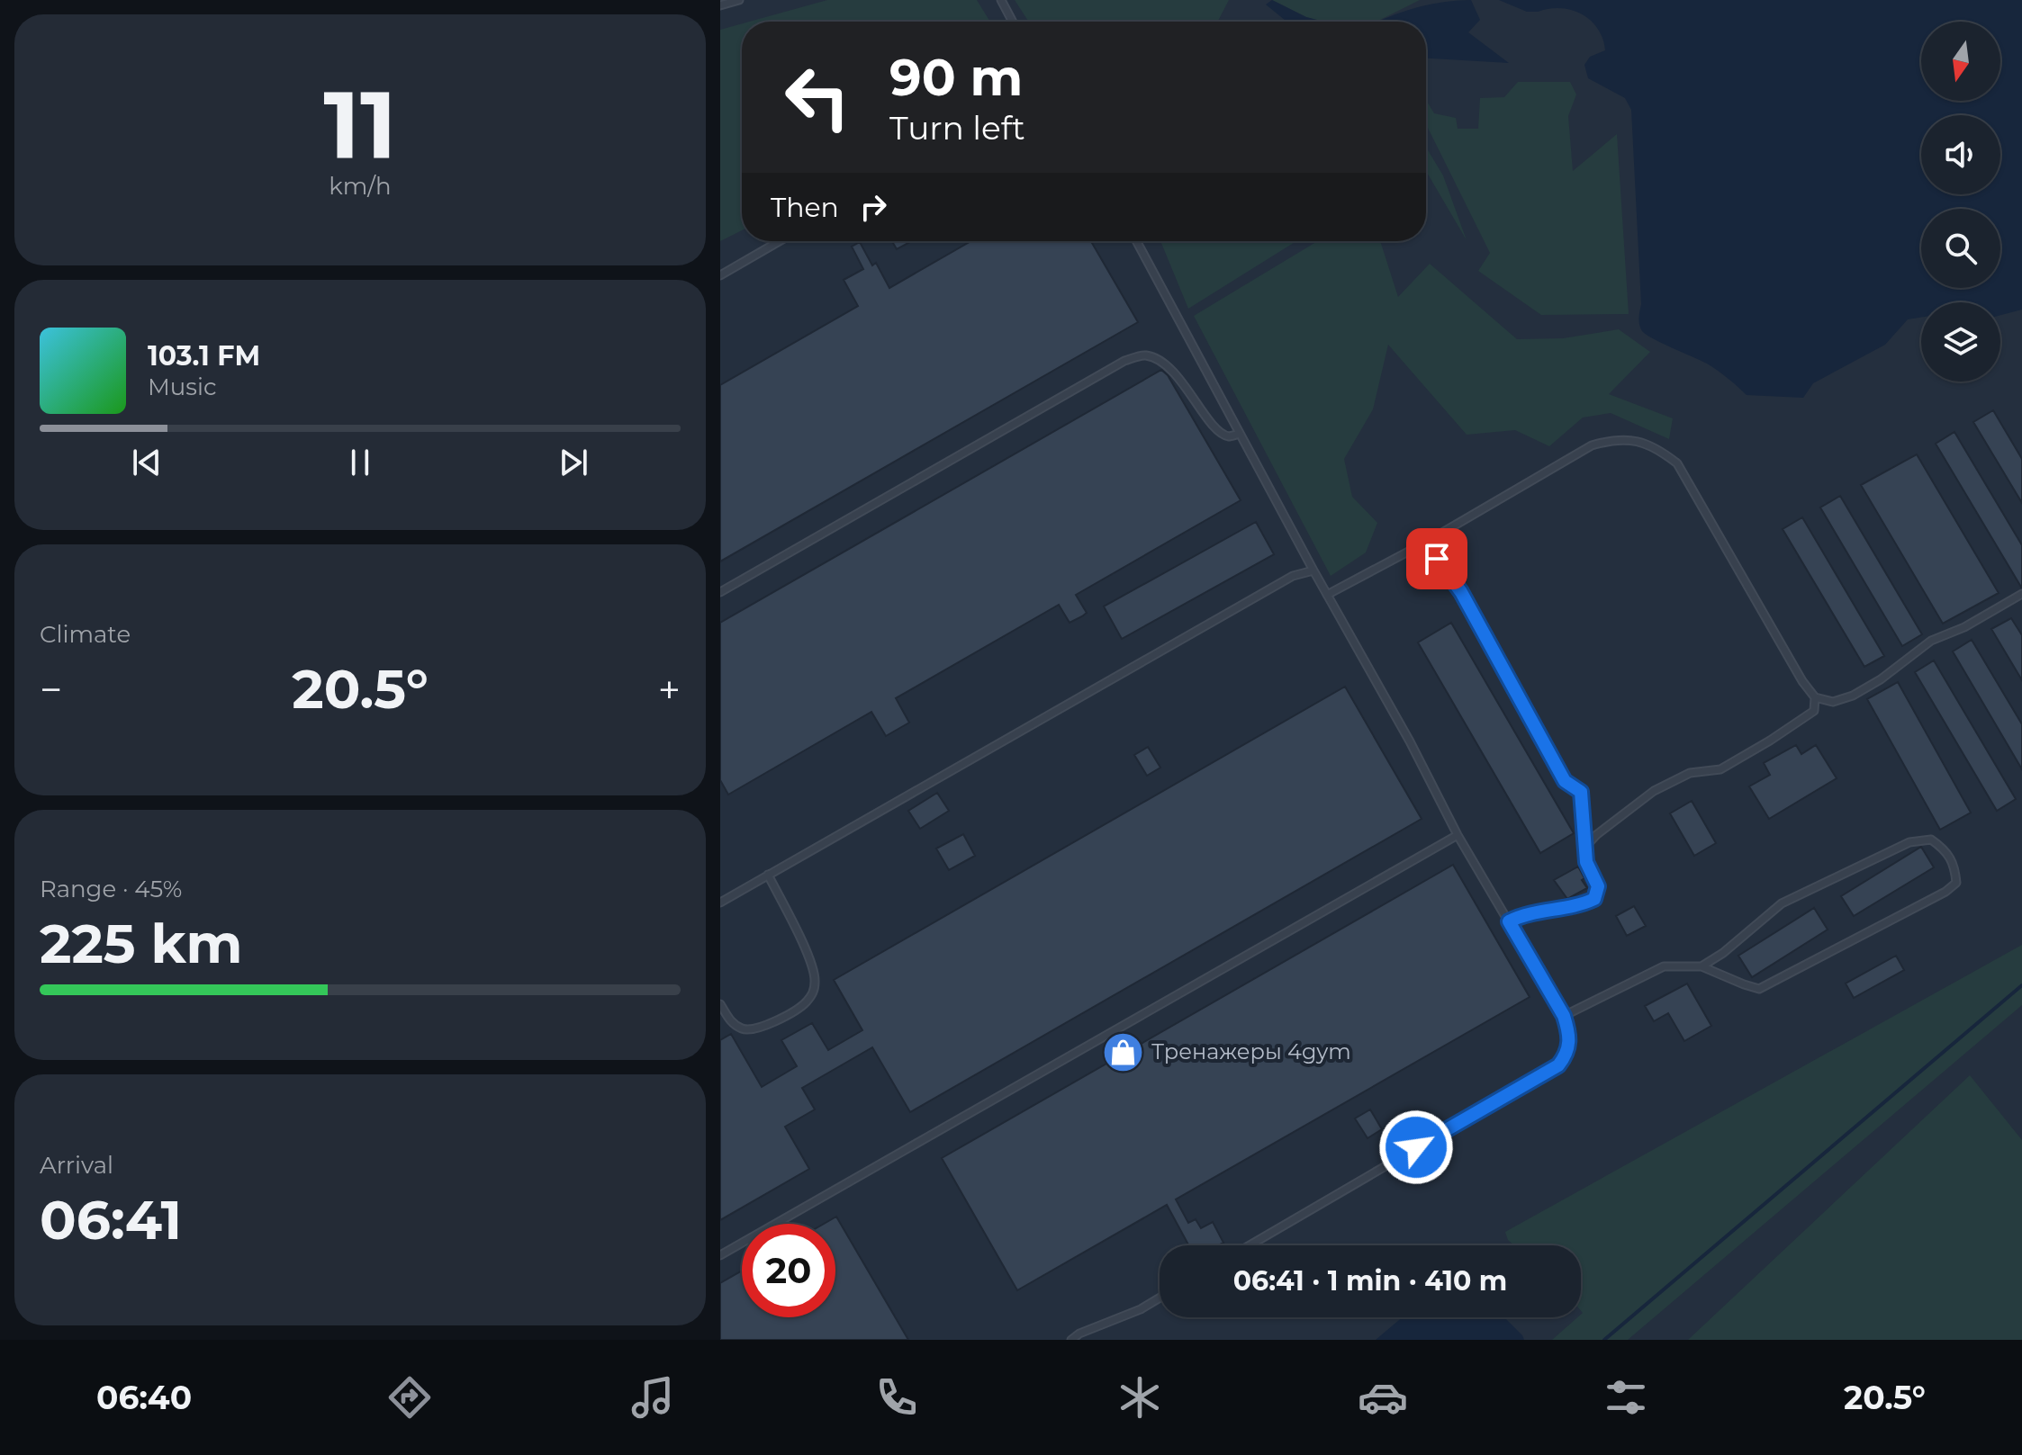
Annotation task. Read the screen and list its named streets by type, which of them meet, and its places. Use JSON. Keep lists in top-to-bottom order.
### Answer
{
  "places": {
    "shop": ["Тренажеры 4gym"]
  },
  "north": "bottom",
  "page": {
    "tile": [
      ["11", "km/h"],
      "Climate",
      ["Range · 45%", "225 km"],
      ["Arrival", "06:41"]
    ],
    "turn": ["90 m", "Turn left"],
    "then": "Then",
    "song": ["103.1 FM", "Music"],
    "heat": ["−", "20.5°", "+"],
    "limit": "20",
    "trip": "06:41 · 1 min · 410 m",
    "tabs": ["06:40", "20.5°"]
  }
}
